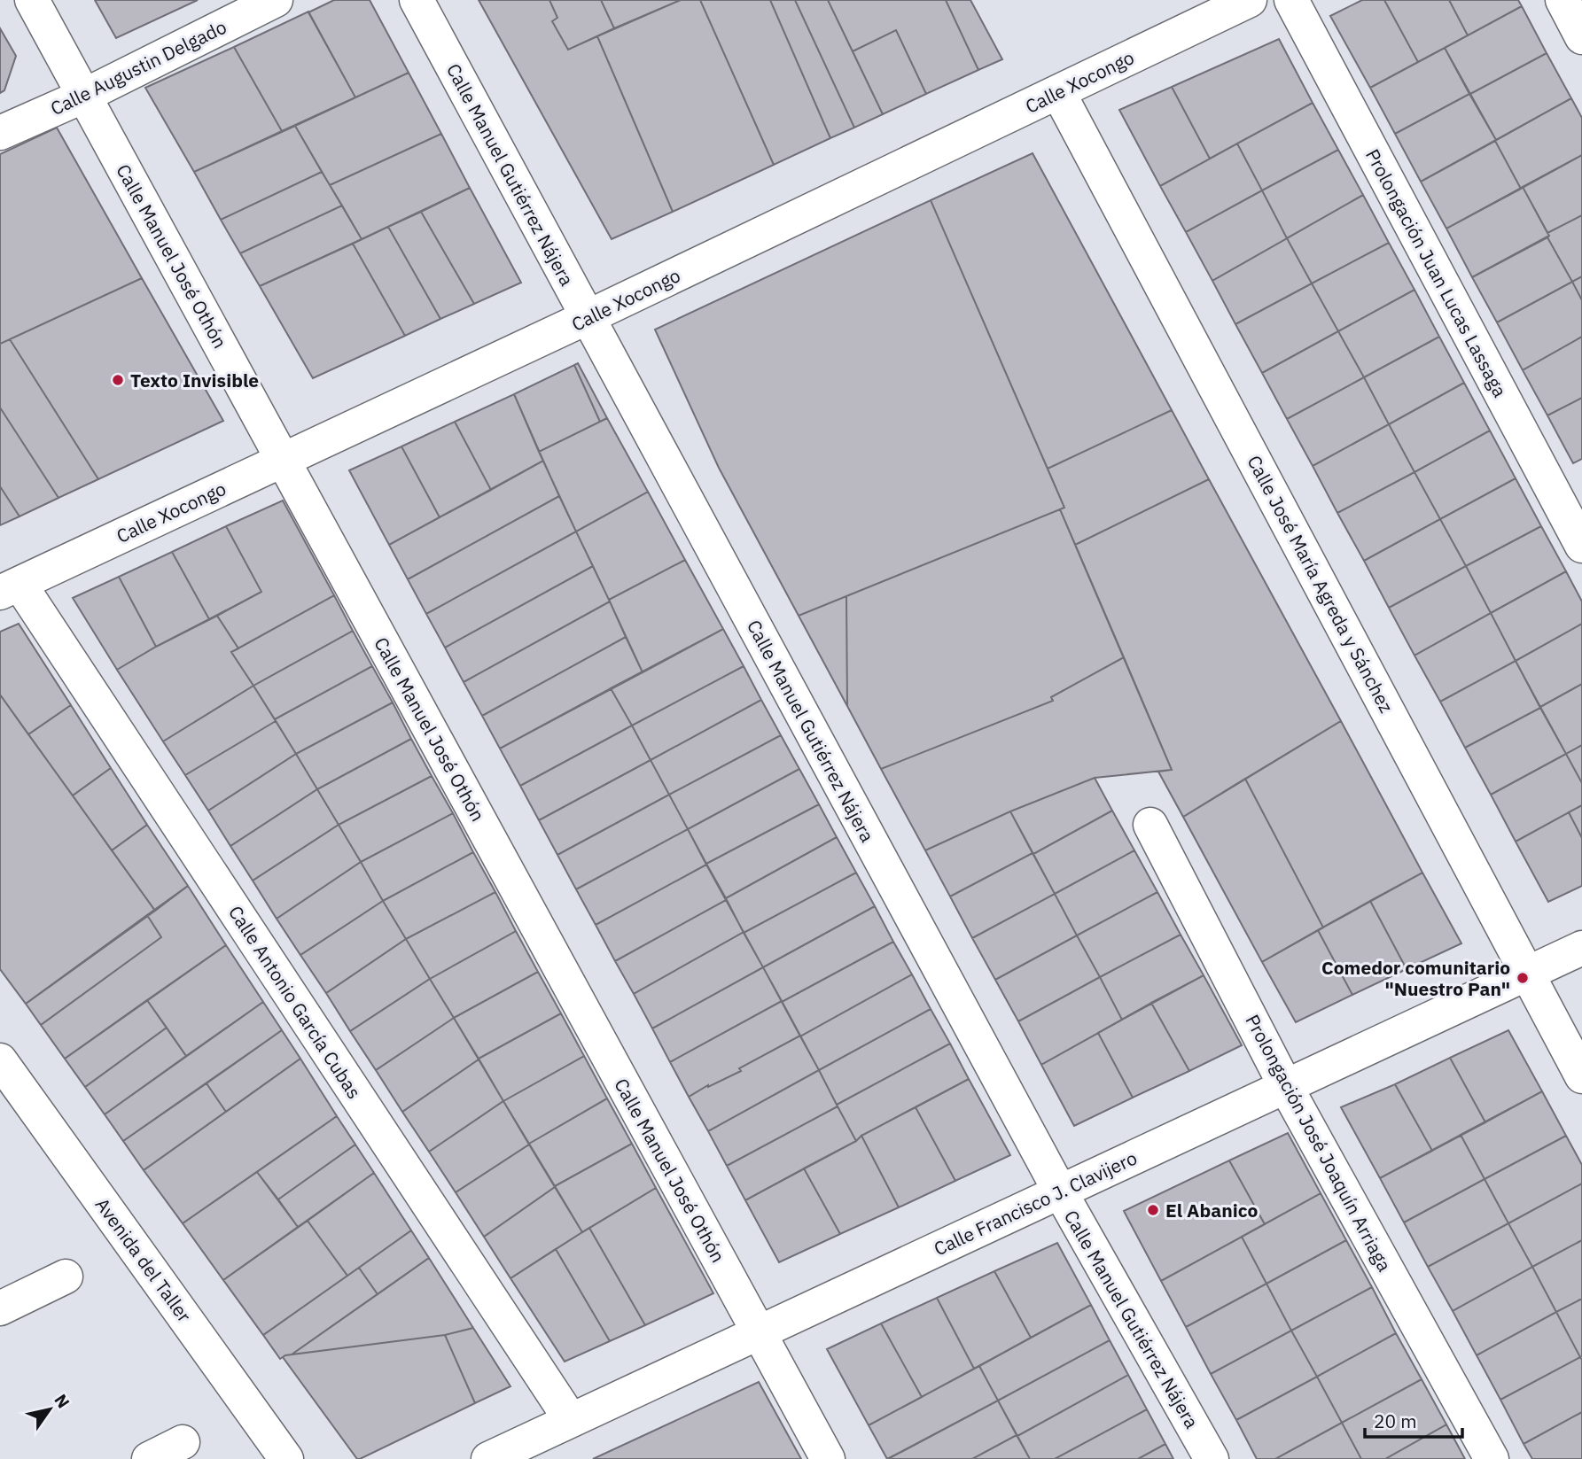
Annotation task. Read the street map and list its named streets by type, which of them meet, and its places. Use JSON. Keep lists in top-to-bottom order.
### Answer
{
  "streets": {
    "street": [
      "Calle Augustin Delgado",
      "Calle Xocongo",
      "Calle Manuel Gutiérrez Nájera",
      "Calle Manuel José Othón",
      "Prolongación Juan Lucas Lassaga",
      "Calle José María Agreda y Sánchez",
      "Calle Antonio García Cubas",
      "Prolongación José Joaquín Arriaga",
      "Calle Francisco J. Clavijero",
      "Avenida del Taller"
    ]
  },
  "crossings": [
    ["Calle Augustin Delgado", "Calle Manuel José Othón"],
    ["Calle Xocongo", "Calle Manuel Gutiérrez Nájera"],
    ["Calle Xocongo", "Calle Manuel José Othón"],
    ["Calle Xocongo", "Calle José María Agreda y Sánchez"],
    ["Calle Xocongo", "Calle Antonio García Cubas"],
    ["Calle Manuel Gutiérrez Nájera", "Calle Francisco J. Clavijero"],
    ["Calle Manuel José Othón", "Calle Francisco J. Clavijero"],
    ["Calle José María Agreda y Sánchez", "Calle Francisco J. Clavijero"],
    ["Calle Antonio García Cubas", "Calle Francisco J. Clavijero"],
    ["Prolongación José Joaquín Arriaga", "Calle Francisco J. Clavijero"]
  ],
  "places": ["Texto Invisible", "Comedor comunitario \"Nuestro Pan\"", "El Abanico"],
  "scale_bar": "20 m",
  "north": "top right"
}
